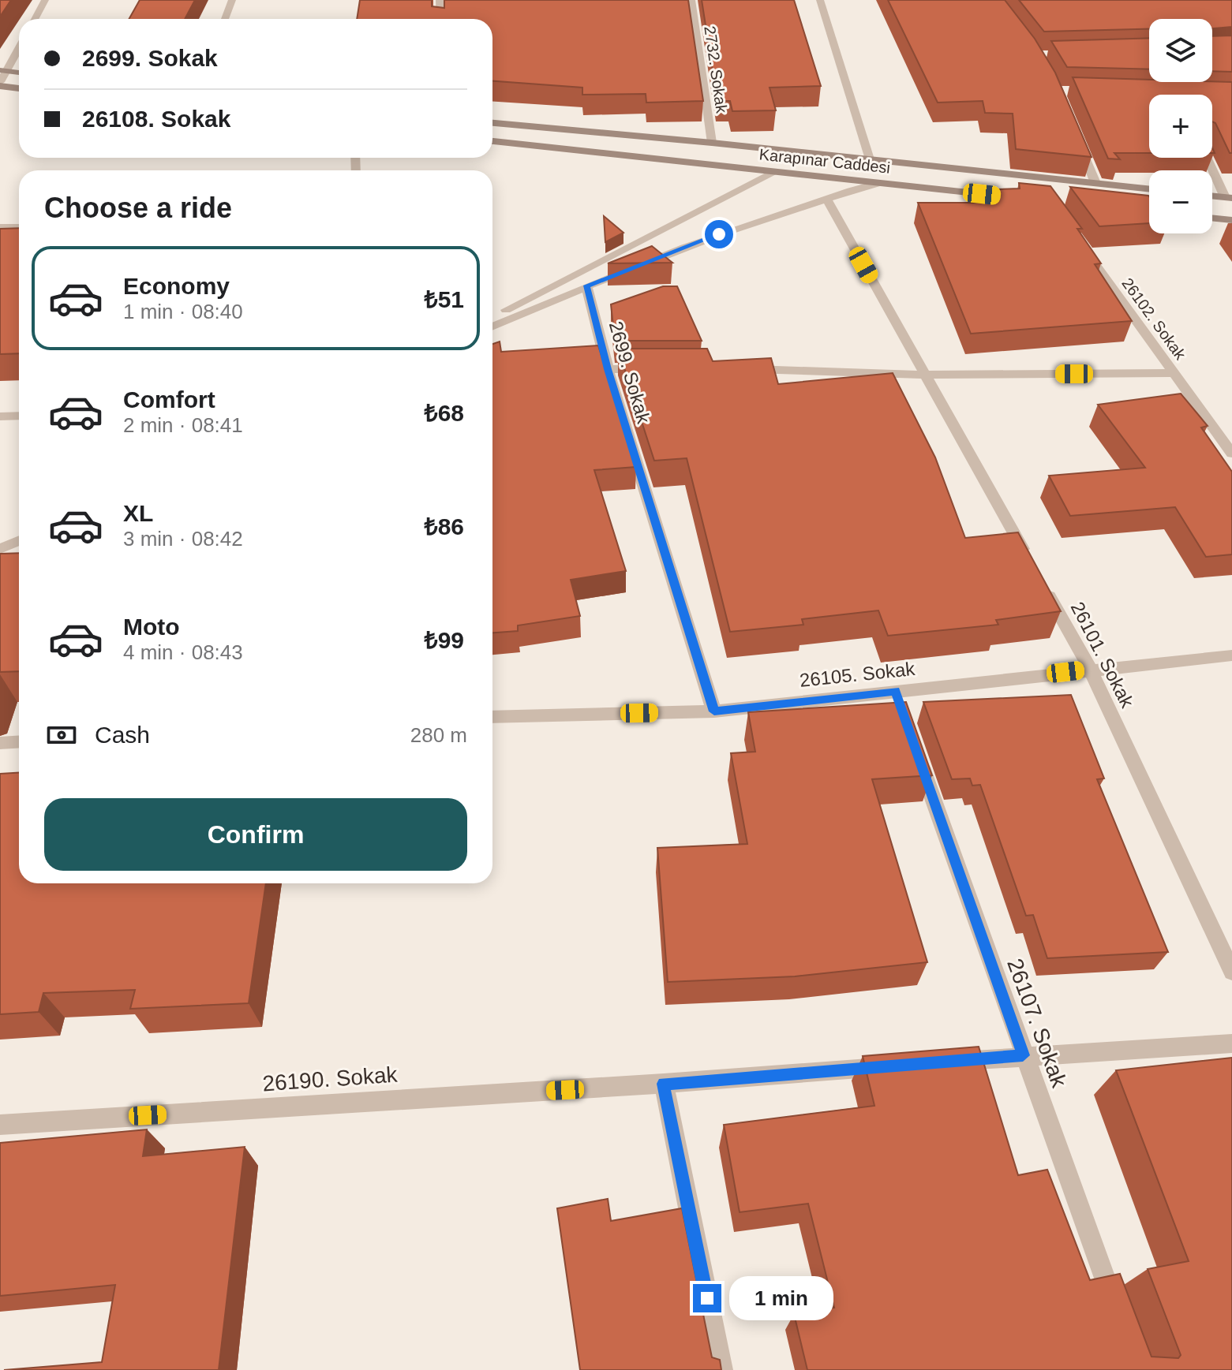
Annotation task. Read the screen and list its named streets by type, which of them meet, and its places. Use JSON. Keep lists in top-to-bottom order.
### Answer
{
  "streets": {
    "main road": ["Karapınar Caddesi"],
    "street": [
      "2732. Sokak",
      "26102. Sokak",
      "2699. Sokak",
      "26101. Sokak",
      "26105. Sokak",
      "26107. Sokak",
      "26190. Sokak"
    ]
  },
  "crossings": [
    ["2732. Sokak", "Karapınar Caddesi"],
    ["2699. Sokak", "26105. Sokak"],
    ["26101. Sokak", "26105. Sokak"]
  ],
  "page": {
    "map_buttons": ["+", "−"],
    "banner": ["2699. Sokak", "26108. Sokak"],
    "heading": "Choose a ride",
    "list": [
      {
        "name": "Economy",
        "note": "1 min · 08:40",
        "value": "₺51"
      },
      {
        "name": "Comfort",
        "note": "2 min · 08:41",
        "value": "₺68"
      },
      {
        "name": "XL",
        "note": "3 min · 08:42",
        "value": "₺86"
      },
      {
        "name": "Moto",
        "note": "4 min · 08:43",
        "value": "₺99"
      }
    ],
    "pay": ["Cash", "280 m"],
    "buttons": "Confirm",
    "bubble": "1 min"
  }
}
